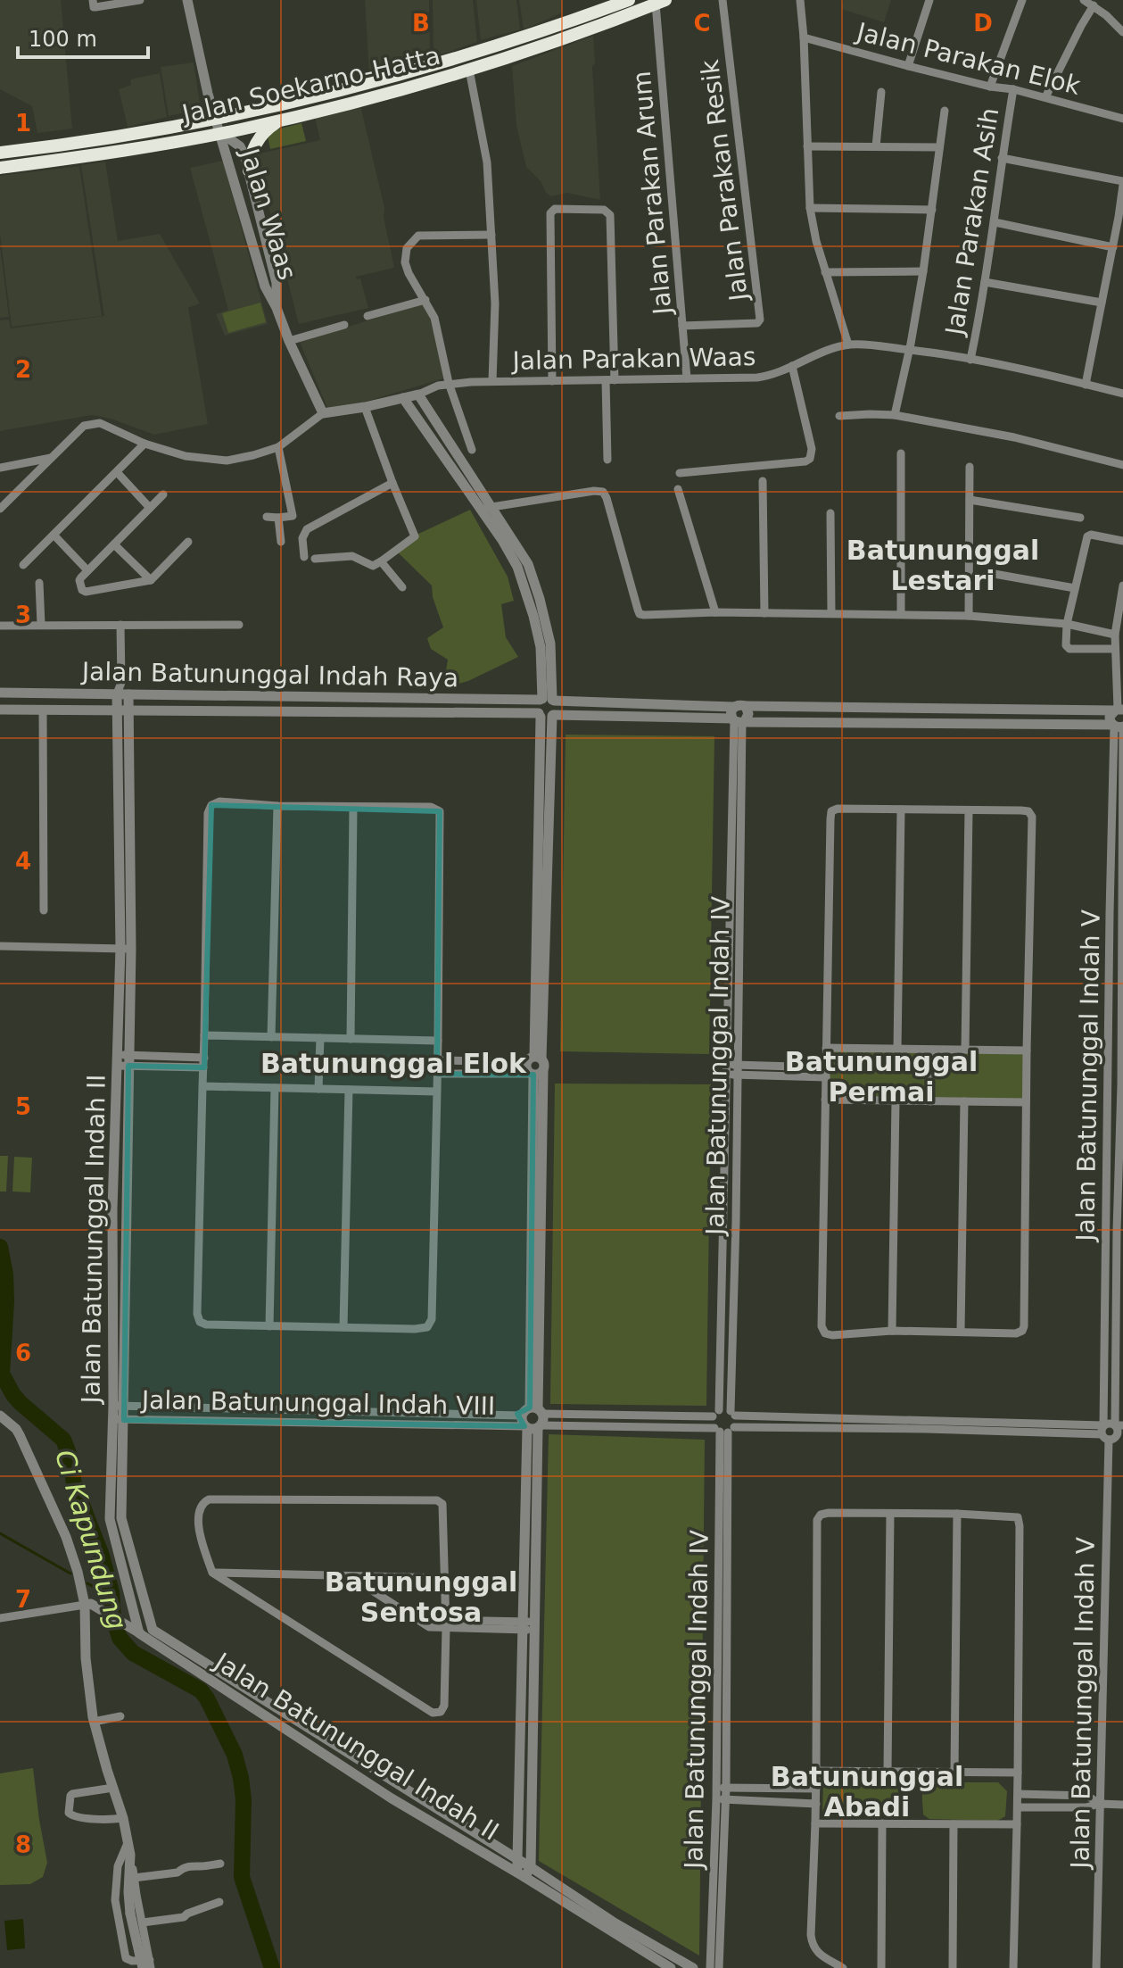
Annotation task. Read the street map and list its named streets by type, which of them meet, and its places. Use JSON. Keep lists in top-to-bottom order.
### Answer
{
  "streets": {
    "highway": ["Jalan Soekarno-Hatta"],
    "street": [
      "Jalan Parakan Elok",
      "Jalan Parakan Resik",
      "Jalan Parakan Arum",
      "Jalan Waas",
      "Jalan Parakan Asih",
      "Jalan Parakan Waas",
      "Jalan Batununggal Indah Raya",
      "Jalan Batununggal Indah IV",
      "Jalan Batununggal Indah V",
      "Jalan Batununggal Indah II",
      "Jalan Batununggal Indah VIII"
    ]
  },
  "crossings": [
    ["Jalan Parakan Elok", "Jalan Parakan Asih"],
    ["Jalan Soekarno-Hatta", "Jalan Parakan Arum"],
    ["Jalan Soekarno-Hatta", "Jalan Waas"],
    ["Jalan Parakan Resik", "Jalan Parakan Arum"],
    ["Jalan Parakan Arum", "Jalan Parakan Waas"],
    ["Jalan Batununggal Indah Raya", "Jalan Batununggal Indah IV"],
    ["Jalan Batununggal Indah Raya", "Jalan Batununggal Indah V"],
    ["Jalan Batununggal Indah Raya", "Jalan Batununggal Indah II"],
    ["Jalan Batununggal Indah IV", "Jalan Batununggal Indah VIII"],
    ["Jalan Batununggal Indah V", "Jalan Batununggal Indah VIII"],
    ["Jalan Batununggal Indah II", "Jalan Batununggal Indah VIII"]
  ],
  "districts": [
    "Batununggal Lestari",
    "Batununggal Permai",
    "Batununggal Elok",
    "Batununggal Sentosa",
    "Batununggal Abadi"
  ],
  "water": ["Ci Kapundung"],
  "scale_bar": "100 m",
  "grid": {
    "columns": ["B", "C", "D"],
    "rows": [
      "1",
      "2",
      "3",
      "4",
      "5",
      "6",
      "7",
      "8"
    ]
  }
}
